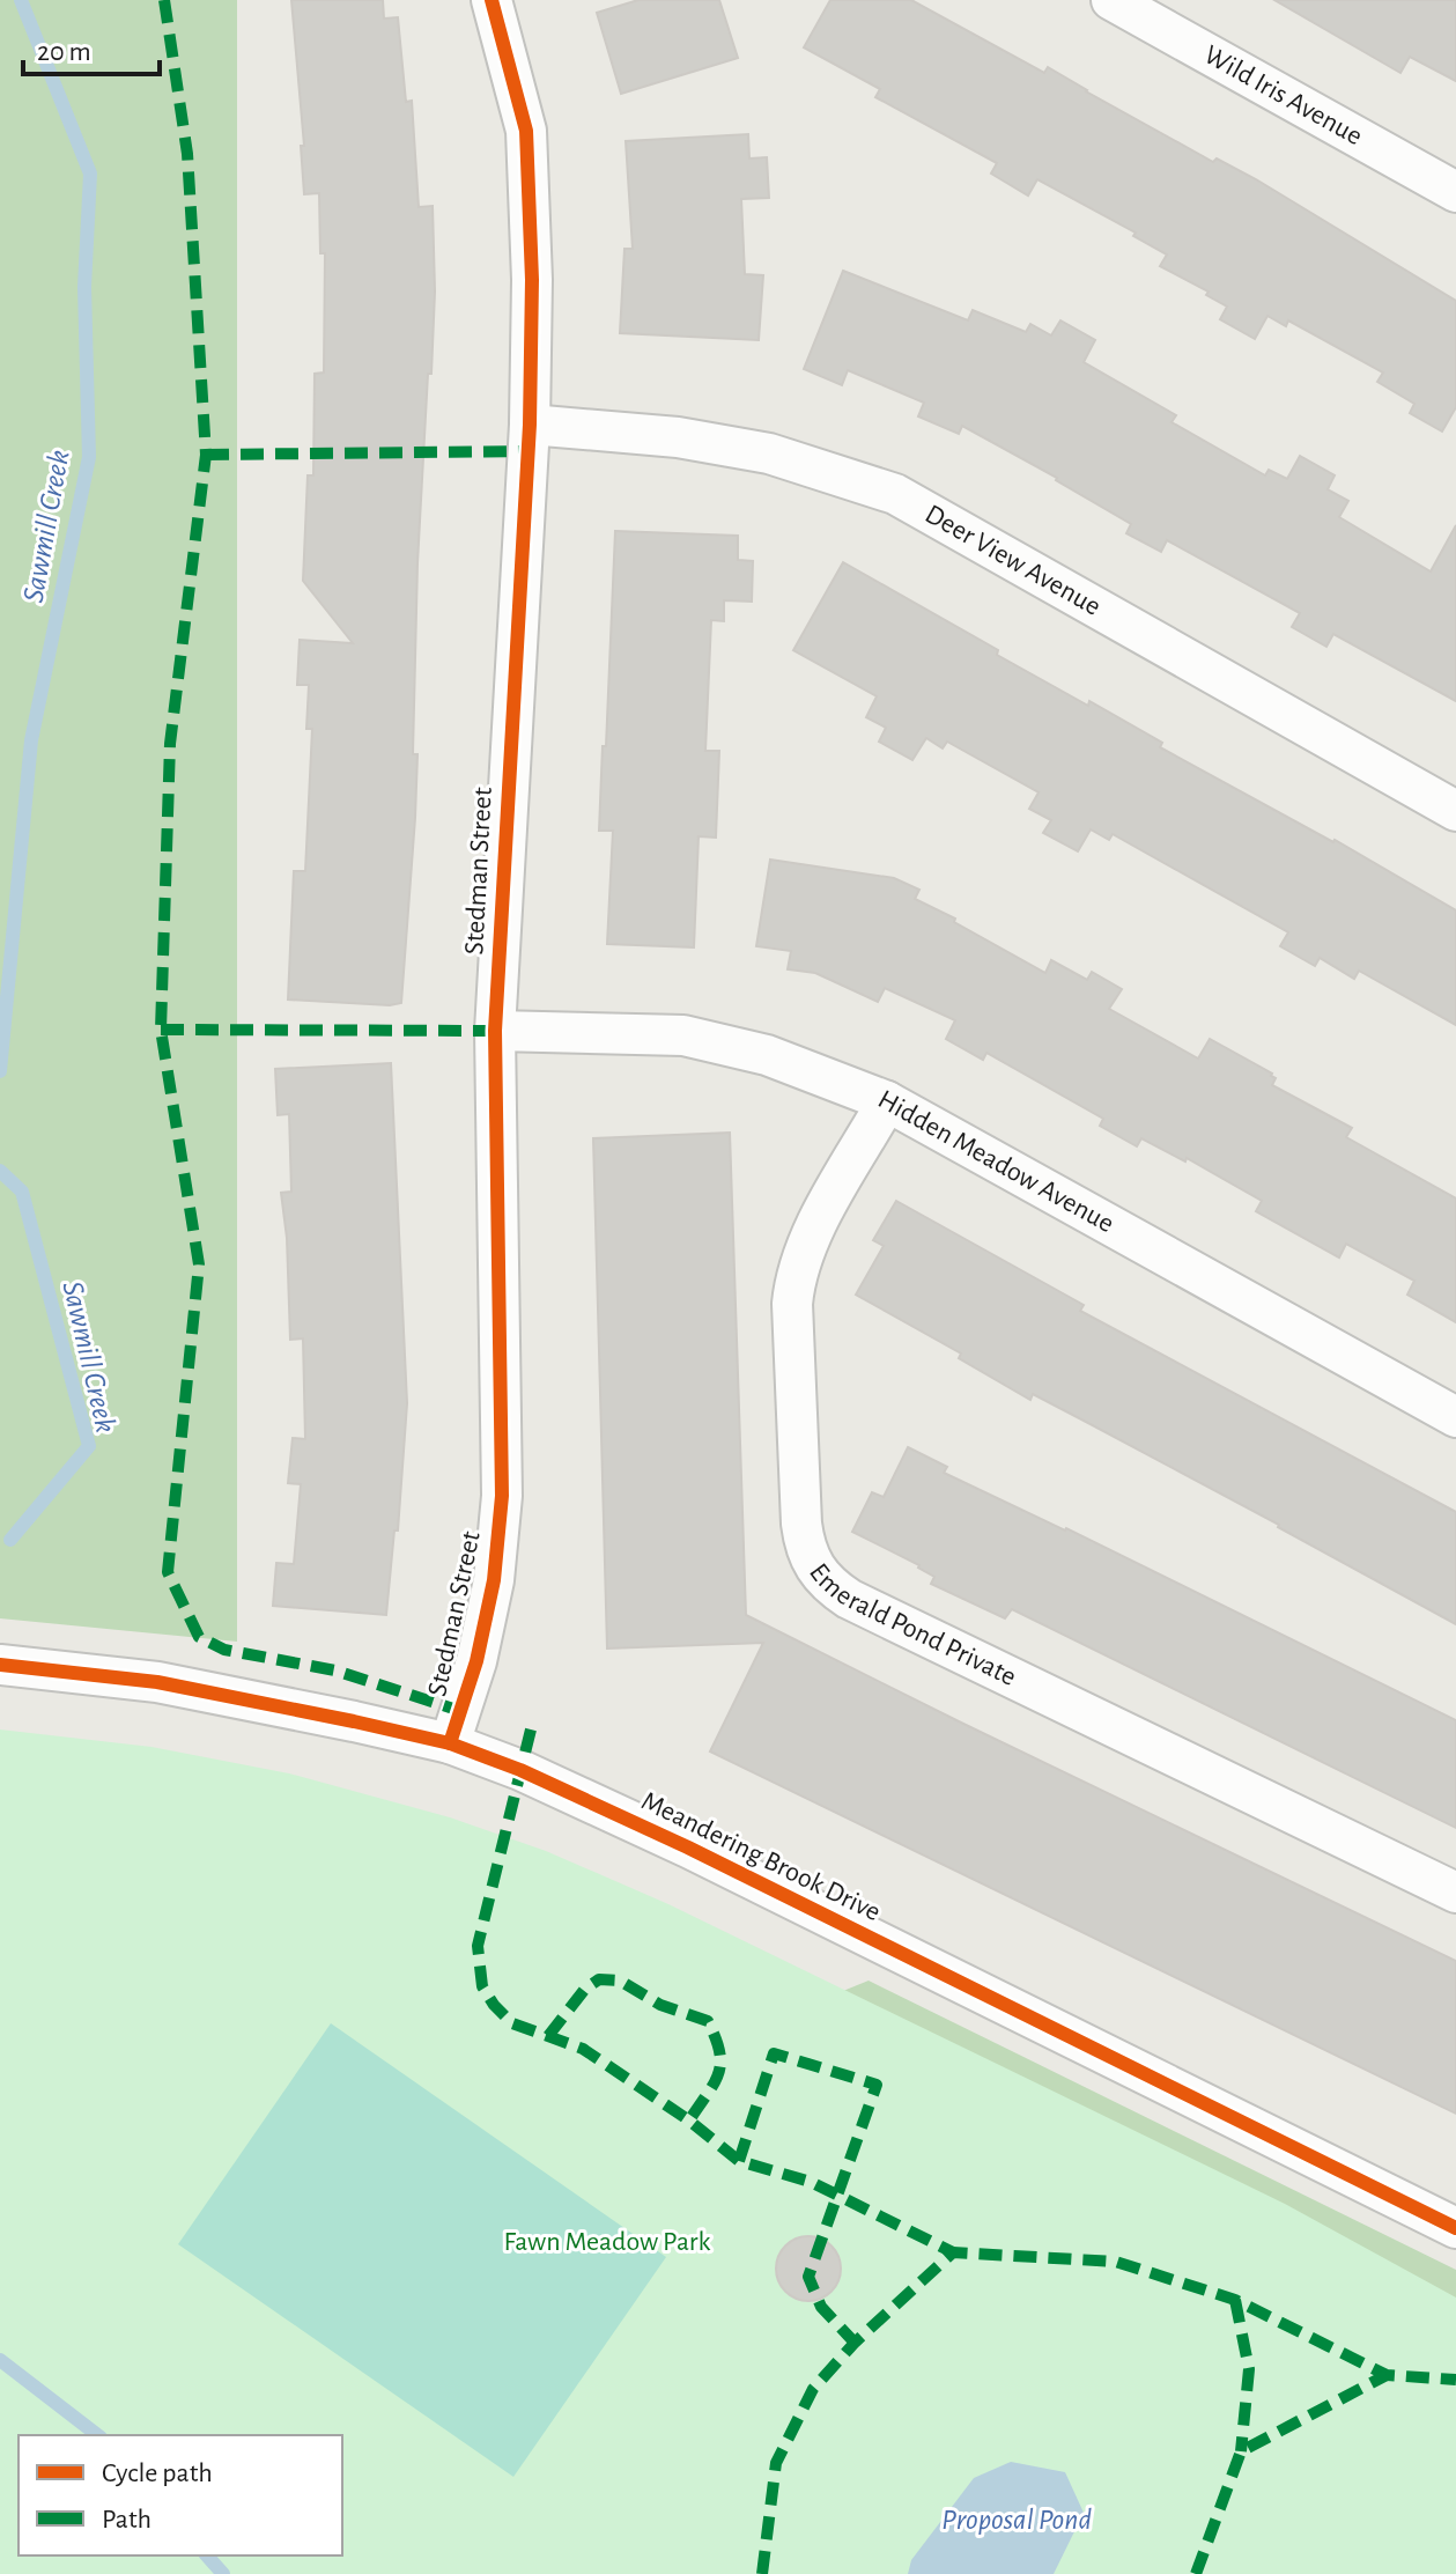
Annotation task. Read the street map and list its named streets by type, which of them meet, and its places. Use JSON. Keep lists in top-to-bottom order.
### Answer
{
  "streets": {
    "street": [
      "Wild Iris Avenue",
      "Deer View Avenue",
      "Stedman Street",
      "Hidden Meadow Avenue",
      "Emerald Pond Private",
      "Meandering Brook Drive"
    ]
  },
  "crossings": [
    ["Deer View Avenue", "Stedman Street"],
    ["Stedman Street", "Hidden Meadow Avenue"],
    ["Stedman Street", "Meandering Brook Drive"],
    ["Hidden Meadow Avenue", "Emerald Pond Private"]
  ],
  "water": ["Sawmill Creek", "Proposal Pond"],
  "parks": ["Fawn Meadow Park"],
  "legend": ["Cycle path", "Path"],
  "scale_bar": "20 m"
}
